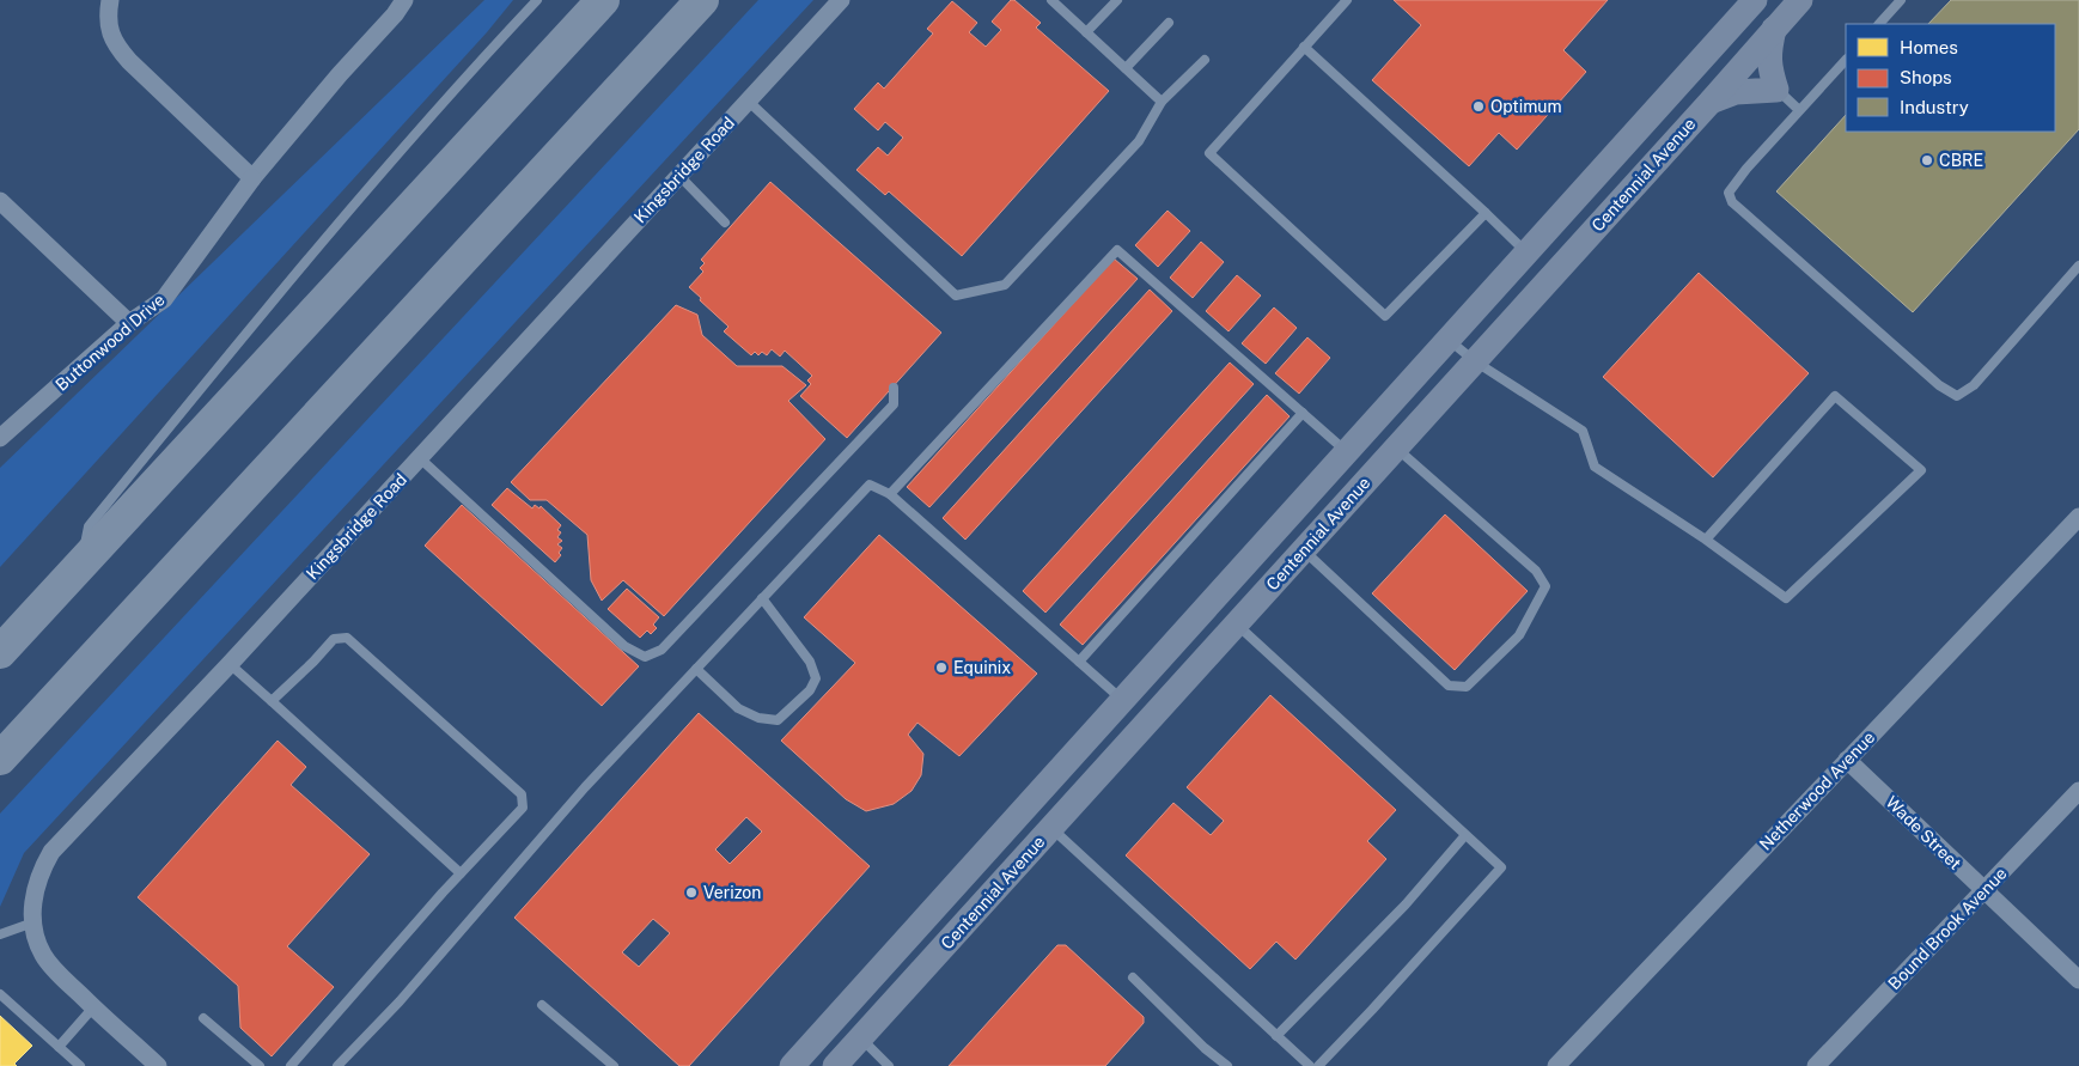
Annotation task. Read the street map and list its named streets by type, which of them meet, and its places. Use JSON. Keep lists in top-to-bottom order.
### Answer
{
  "streets": {
    "main road": ["Centennial Avenue"],
    "street": [
      "Kingsbridge Road",
      "Buttonwood Drive",
      "Netherwood Avenue",
      "Wade Street",
      "Bound Brook Avenue"
    ]
  },
  "crossings": [
    ["Netherwood Avenue", "Wade Street"],
    ["Wade Street", "Bound Brook Avenue"]
  ],
  "places": [
    "Optimum",
    "CBRE",
    "Equinix",
    "Verizon"
  ],
  "legend": ["Homes", "Shops", "Industry"]
}
